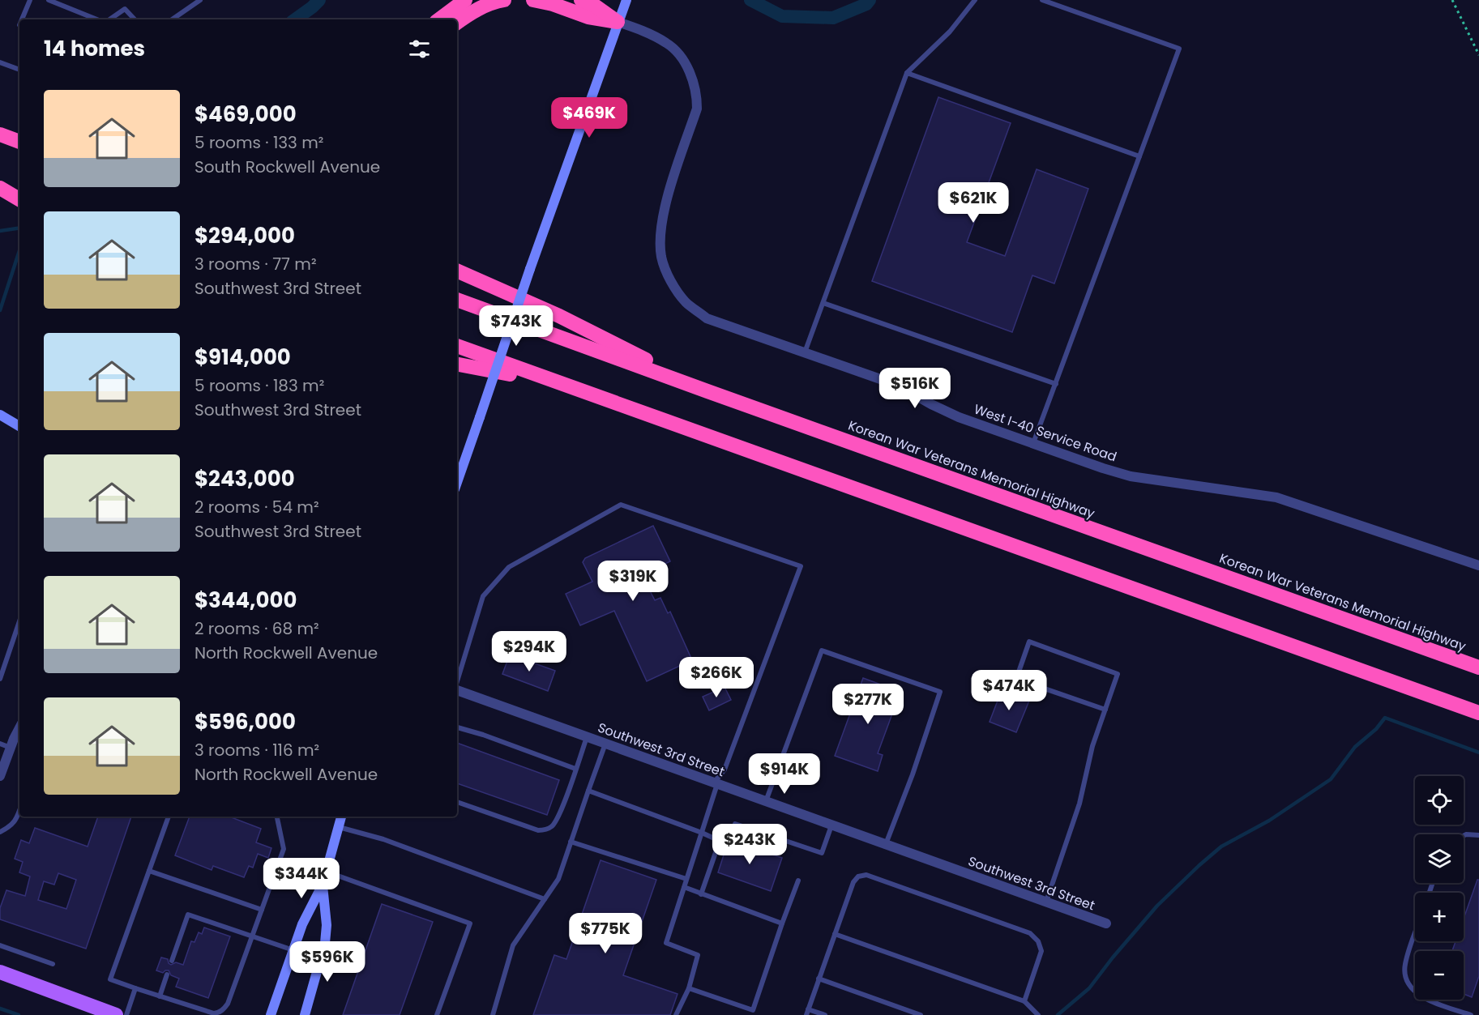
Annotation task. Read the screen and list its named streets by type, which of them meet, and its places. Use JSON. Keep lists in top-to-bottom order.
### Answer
{
  "streets": {
    "highway": ["Korean War Veterans Memorial Highway"],
    "street": ["West I-40 Service Road", "Southwest 3rd Street"]
  },
  "page": {
    "heading": "14 homes",
    "list": [
      {
        "name": "$469,000",
        "note": "5 rooms · 133 m² · South Rockwell Avenue"
      },
      {
        "name": "$294,000",
        "note": "3 rooms · 77 m² · Southwest 3rd Street"
      },
      {
        "name": "$914,000",
        "note": "5 rooms · 183 m² · Southwest 3rd Street"
      },
      {
        "name": "$243,000",
        "note": "2 rooms · 54 m² · Southwest 3rd Street"
      },
      {
        "name": "$344,000",
        "note": "2 rooms · 68 m² · North Rockwell Avenue"
      },
      {
        "name": "$596,000",
        "note": "3 rooms · 116 m² · North Rockwell Avenue"
      }
    ],
    "price": [
      "$469K",
      "$621K",
      "$743K",
      "$516K",
      "$319K",
      "$294K",
      "$266K",
      "$474K",
      "$277K",
      "$914K",
      "$243K",
      "$344K",
      "$775K",
      "$596K"
    ],
    "map_buttons": ["+", "−"]
  }
}
